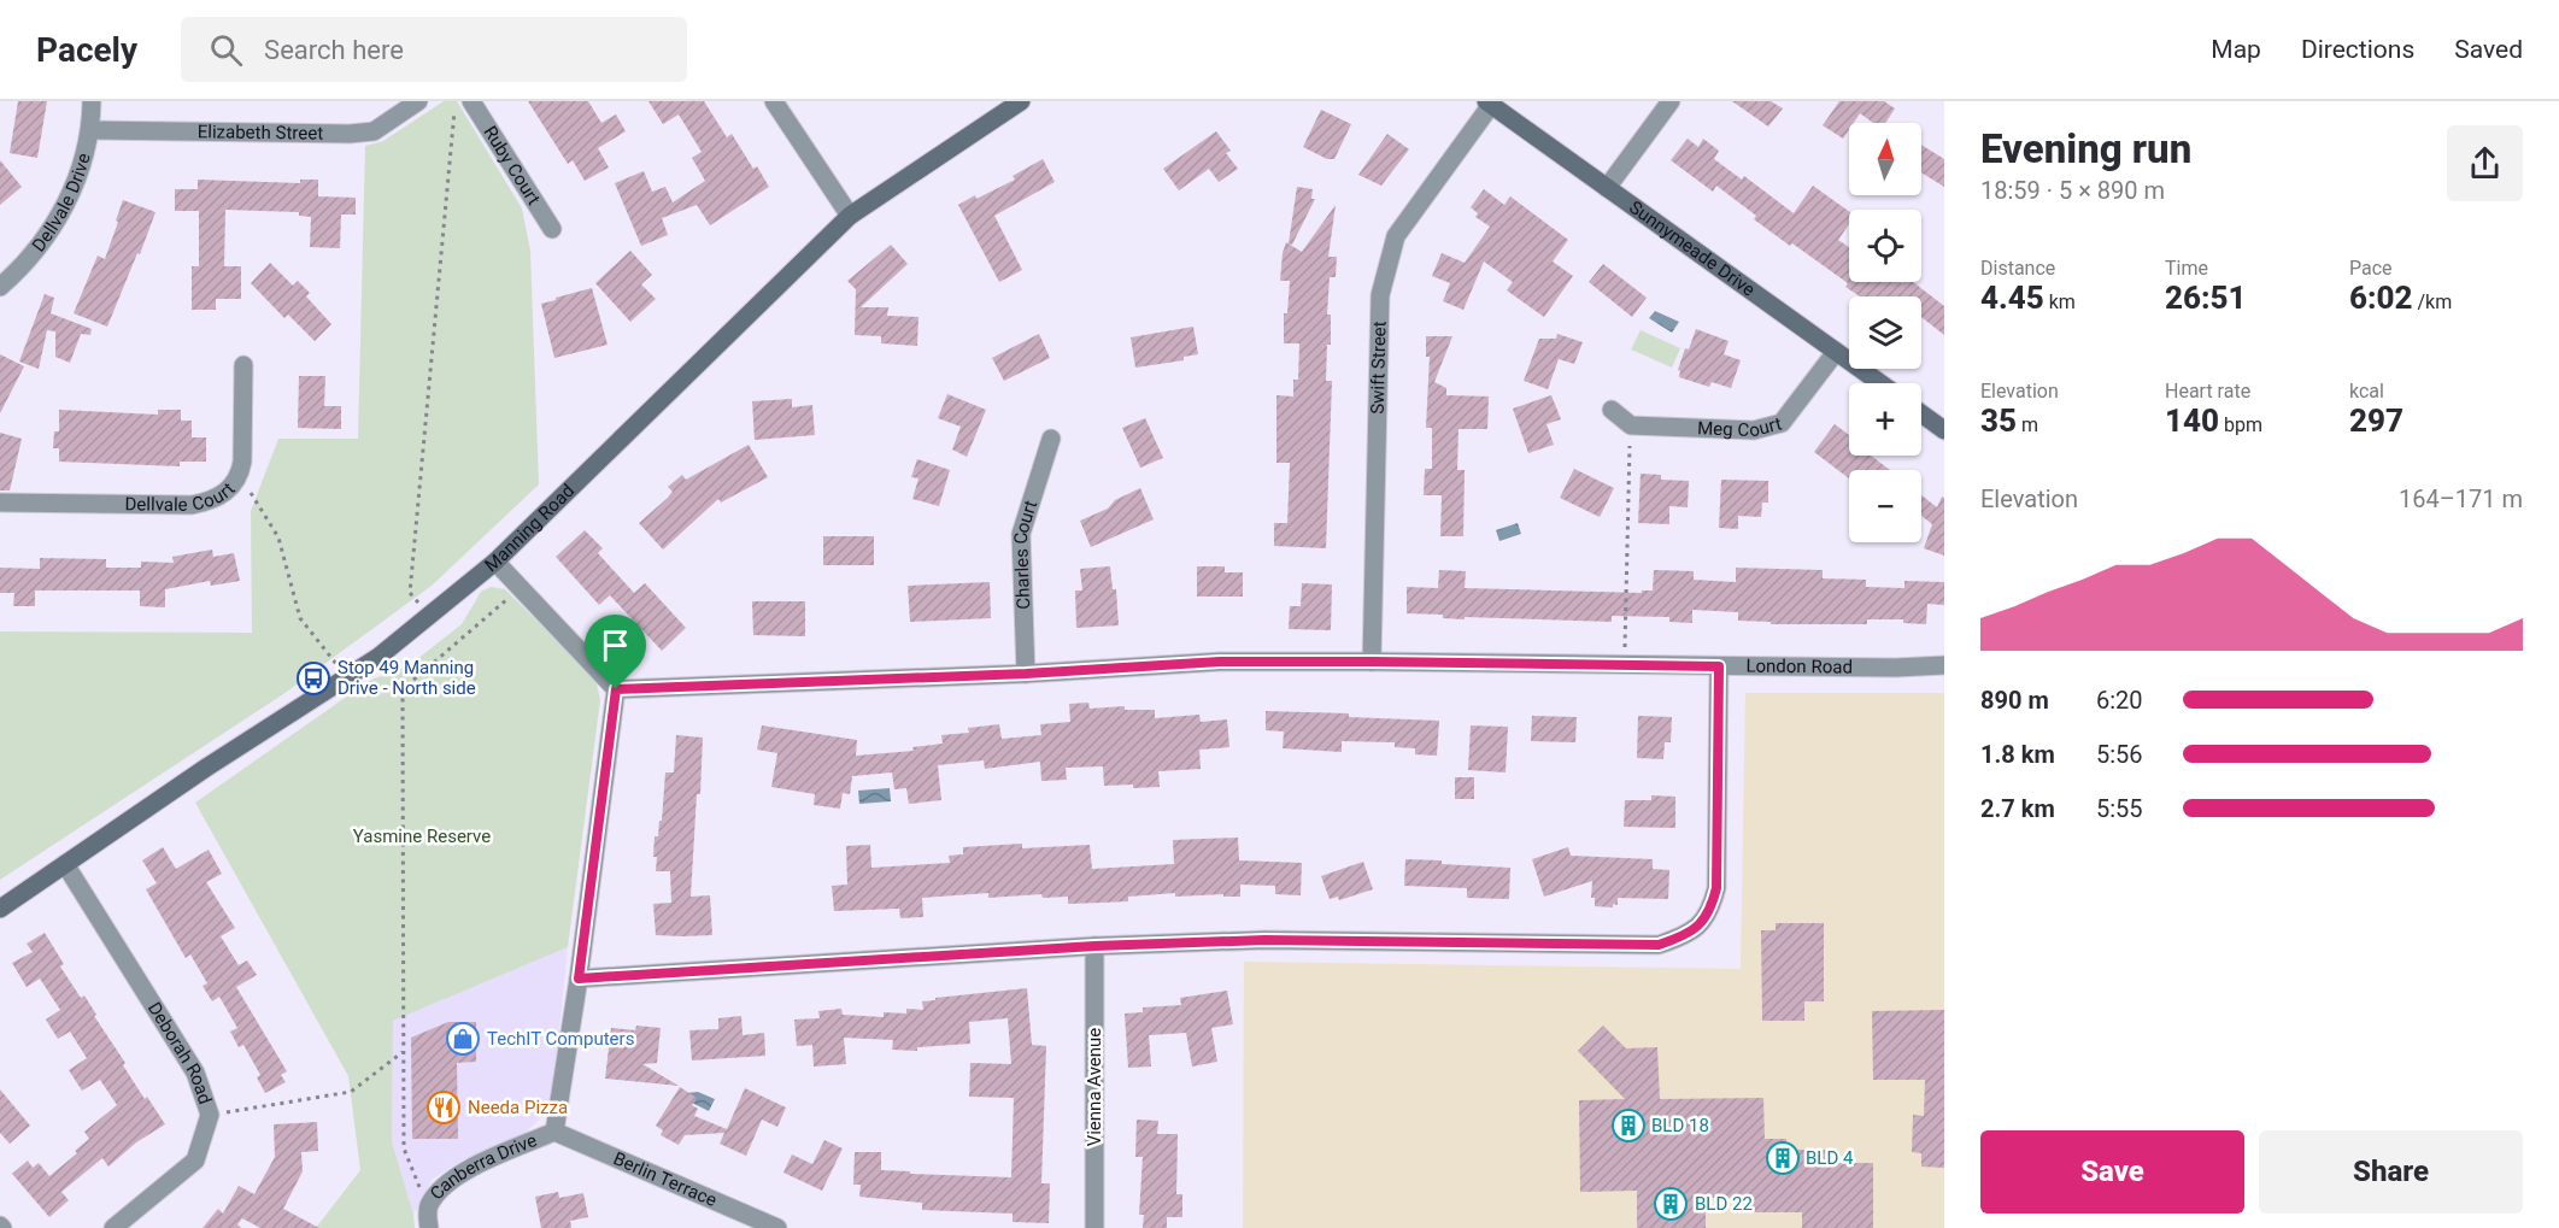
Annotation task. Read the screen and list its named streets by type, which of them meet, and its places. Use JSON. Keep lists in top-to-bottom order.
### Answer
{
  "streets": {
    "street": [
      "Elizabeth Street",
      "Ruby Court",
      "Dellvale Drive",
      "Sunnymeade Drive",
      "Swift Street",
      "Meg Court",
      "Dellvale Court",
      "Manning Road",
      "Charles Court",
      "London Road",
      "Deborah Road",
      "Vienna Avenue",
      "Canberra Drive",
      "Berlin Terrace"
    ]
  },
  "crossings": [
    ["Elizabeth Street", "Dellvale Drive"],
    ["Sunnymeade Drive", "Swift Street"],
    ["Sunnymeade Drive", "Meg Court"],
    ["Swift Street", "London Road"],
    ["Manning Road", "Deborah Road"],
    ["Charles Court", "London Road"],
    ["London Road", "Canberra Drive"],
    ["Canberra Drive", "Berlin Terrace"]
  ],
  "parks": ["Yasmine Reserve"],
  "places": {
    "bus stop": ["Stop 49 Manning Drive - North side"],
    "shop": ["TechIT Computers"],
    "restaurant": ["Needa Pizza"],
    "building": ["BLD 18", "BLD 4", "BLD 22"]
  },
  "north": "top",
  "page": {
    "header": "Pacely",
    "search": "Search here",
    "nav": ["Map", "Directions", "Saved"],
    "heading": ["Evening run", "18:59 · 5 × 890 m"],
    "map_buttons": ["+", "−"],
    "stats": [
      ["Distance", "4.45 km"],
      ["Time", "26:51"],
      ["Pace", "6:02 /km"],
      ["Elevation", "35 m"],
      ["Heart rate", "140 bpm"],
      ["kcal", "297"]
    ],
    "chart": ["Elevation", "164–171 m"],
    "list": [
      {
        "name": "890 m",
        "note": "6:20"
      },
      {
        "name": "1.8 km",
        "note": "5:56"
      },
      {
        "name": "2.7 km",
        "note": "5:55"
      }
    ],
    "buttons": ["Save", "Share"]
  }
}
